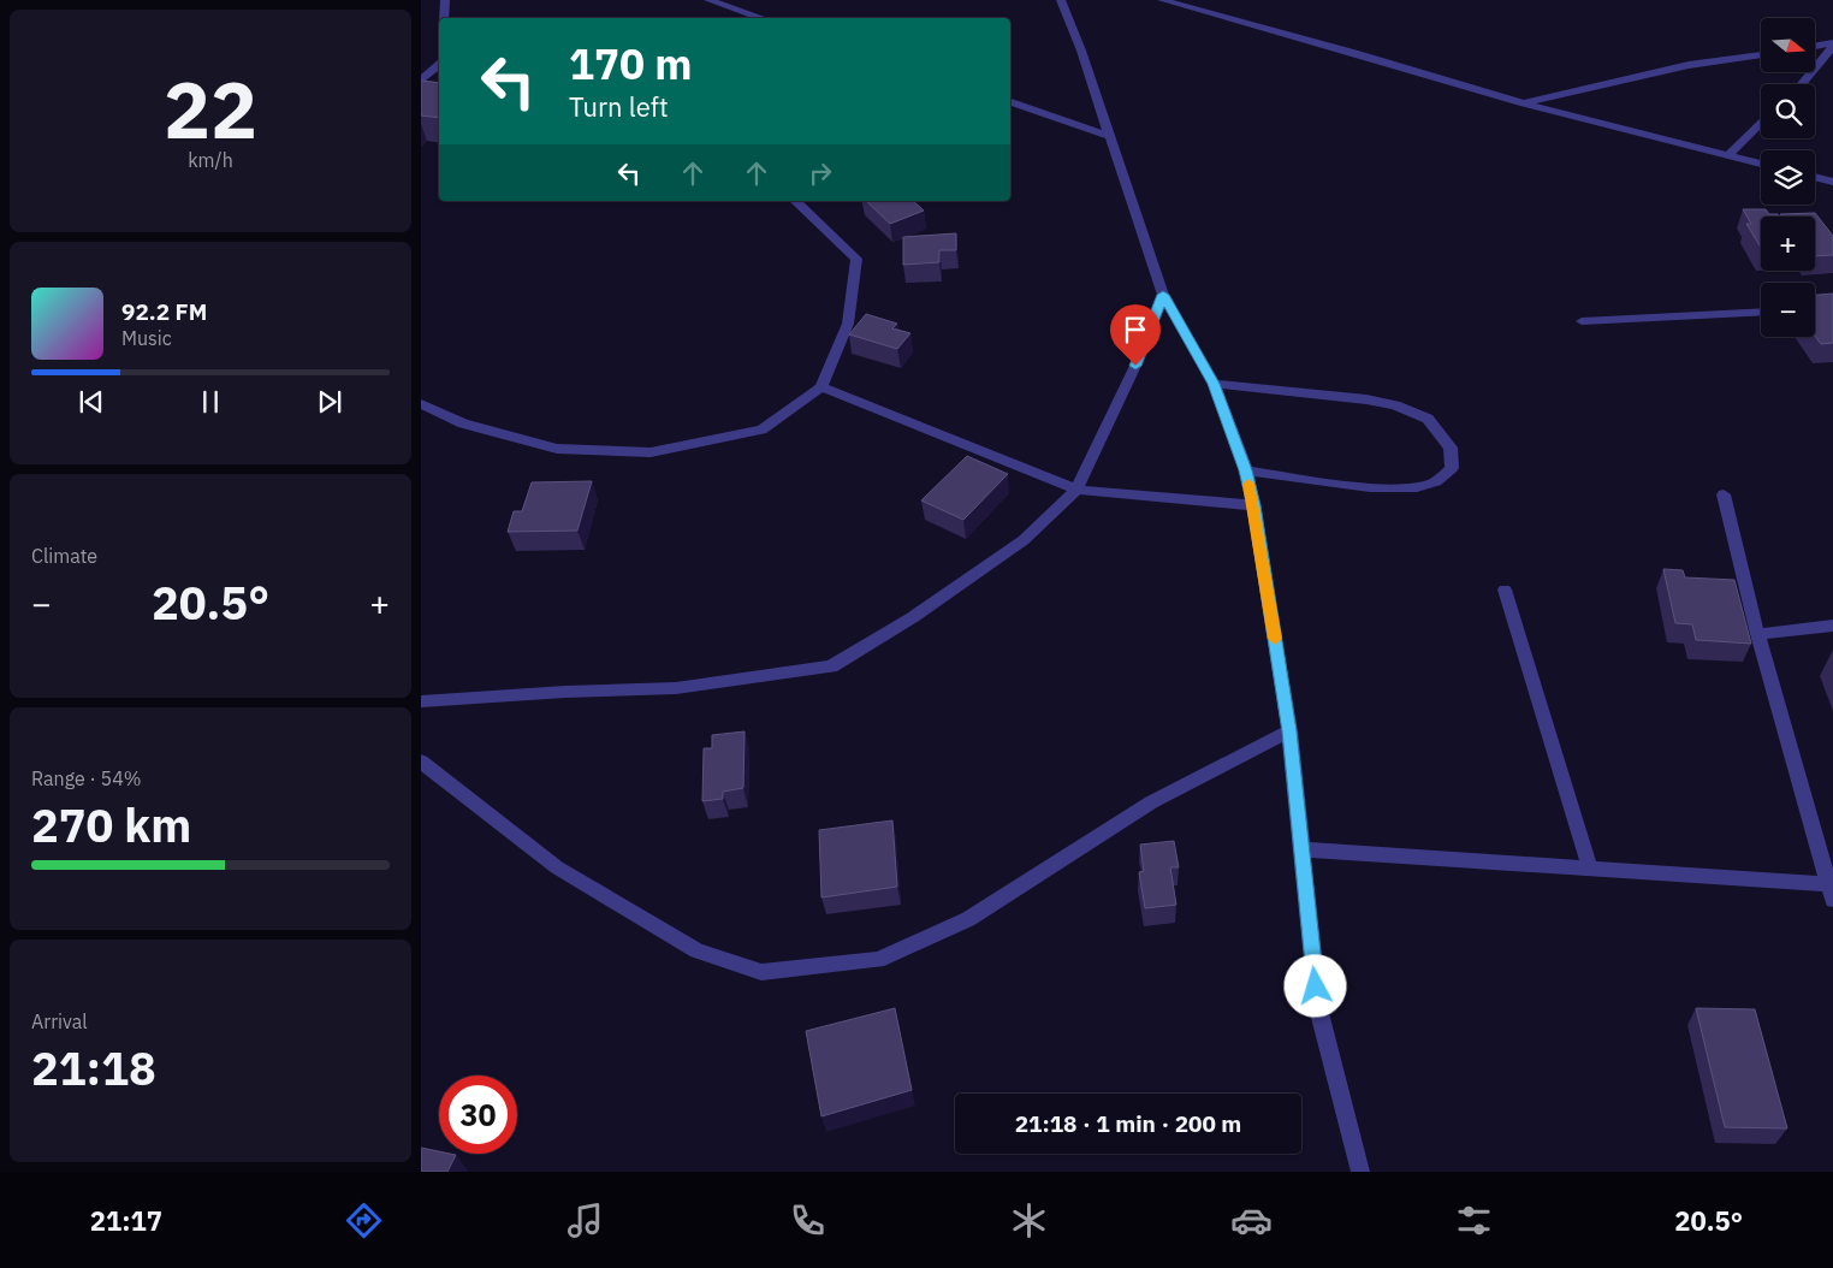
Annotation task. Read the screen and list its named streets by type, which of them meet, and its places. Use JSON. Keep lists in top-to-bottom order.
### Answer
{
  "north": "right",
  "page": {
    "tile": [
      ["22", "km/h"],
      "Climate",
      ["Range · 54%", "270 km"],
      ["Arrival", "21:18"]
    ],
    "map_buttons": ["+", "−"],
    "turn": ["170 m", "Turn left"],
    "song": ["92.2 FM", "Music"],
    "heat": ["−", "20.5°", "+"],
    "limit": "30",
    "trip": "21:18 · 1 min · 200 m",
    "tabs": ["21:17", "20.5°"]
  }
}
